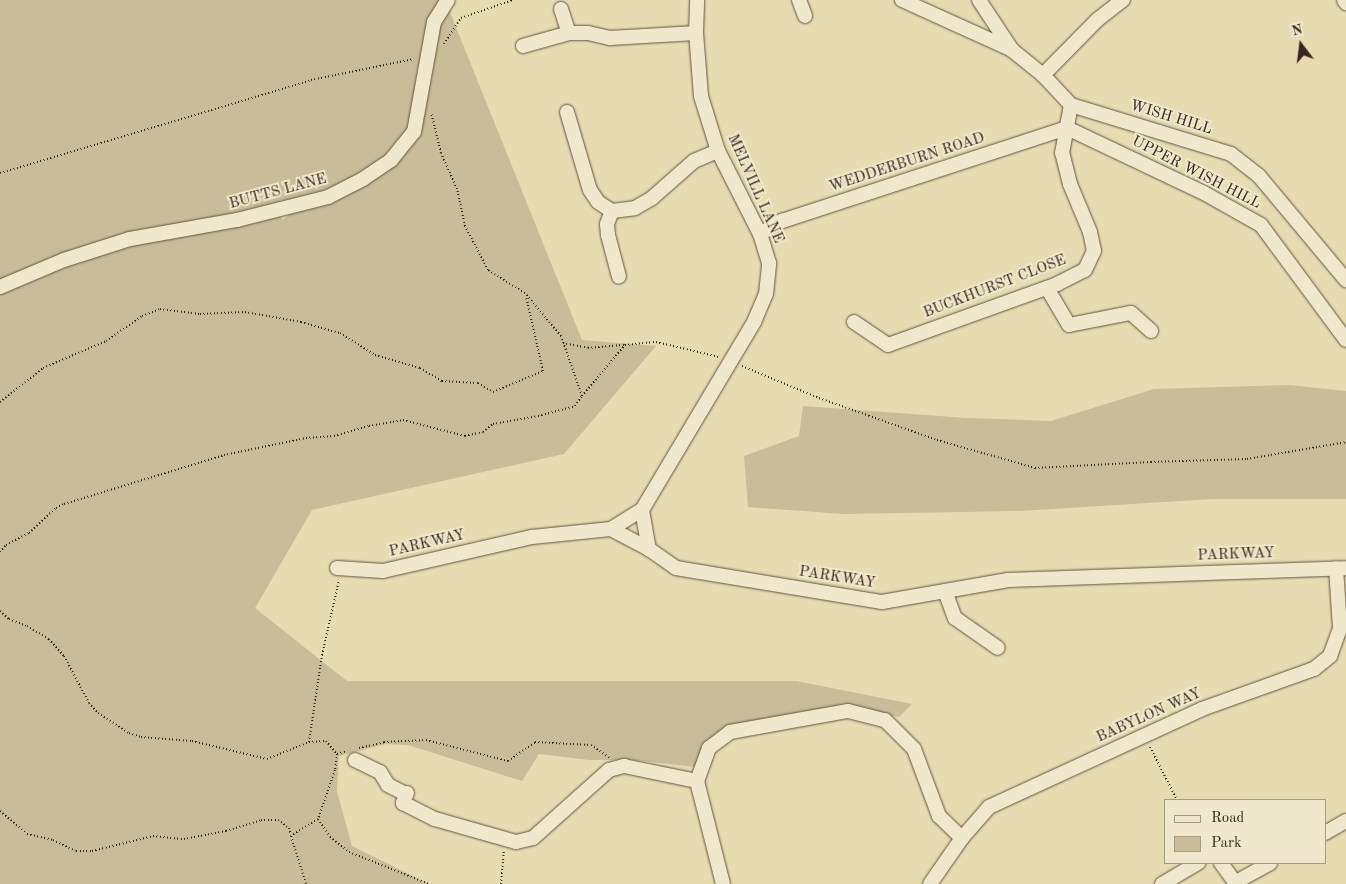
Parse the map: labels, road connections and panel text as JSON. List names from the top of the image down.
{
  "streets": {
    "street": [
      "WISH HILL",
      "WEDDERBURN ROAD",
      "UPPER WISH HILL",
      "MELVILL LANE",
      "BUTTS LANE",
      "BUCKHURST CLOSE",
      "PARKWAY",
      "BABYLON WAY"
    ]
  },
  "crossings": [
    ["WISH HILL", "BUCKHURST CLOSE"],
    ["WEDDERBURN ROAD", "UPPER WISH HILL"],
    ["WEDDERBURN ROAD", "MELVILL LANE"],
    ["WEDDERBURN ROAD", "BUCKHURST CLOSE"],
    ["UPPER WISH HILL", "BUCKHURST CLOSE"],
    ["PARKWAY", "BABYLON WAY"]
  ],
  "legend": ["Road", "Park"],
  "north": "top"
}
